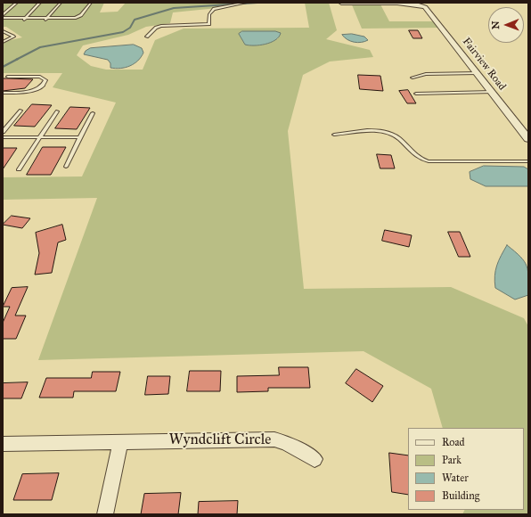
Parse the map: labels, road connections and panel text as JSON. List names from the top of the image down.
{
  "streets": {
    "street": ["Fairview Road", "Wyndclift Circle"]
  },
  "legend": [
    "Road",
    "Park",
    "Water",
    "Building"
  ],
  "north": "left"
}
